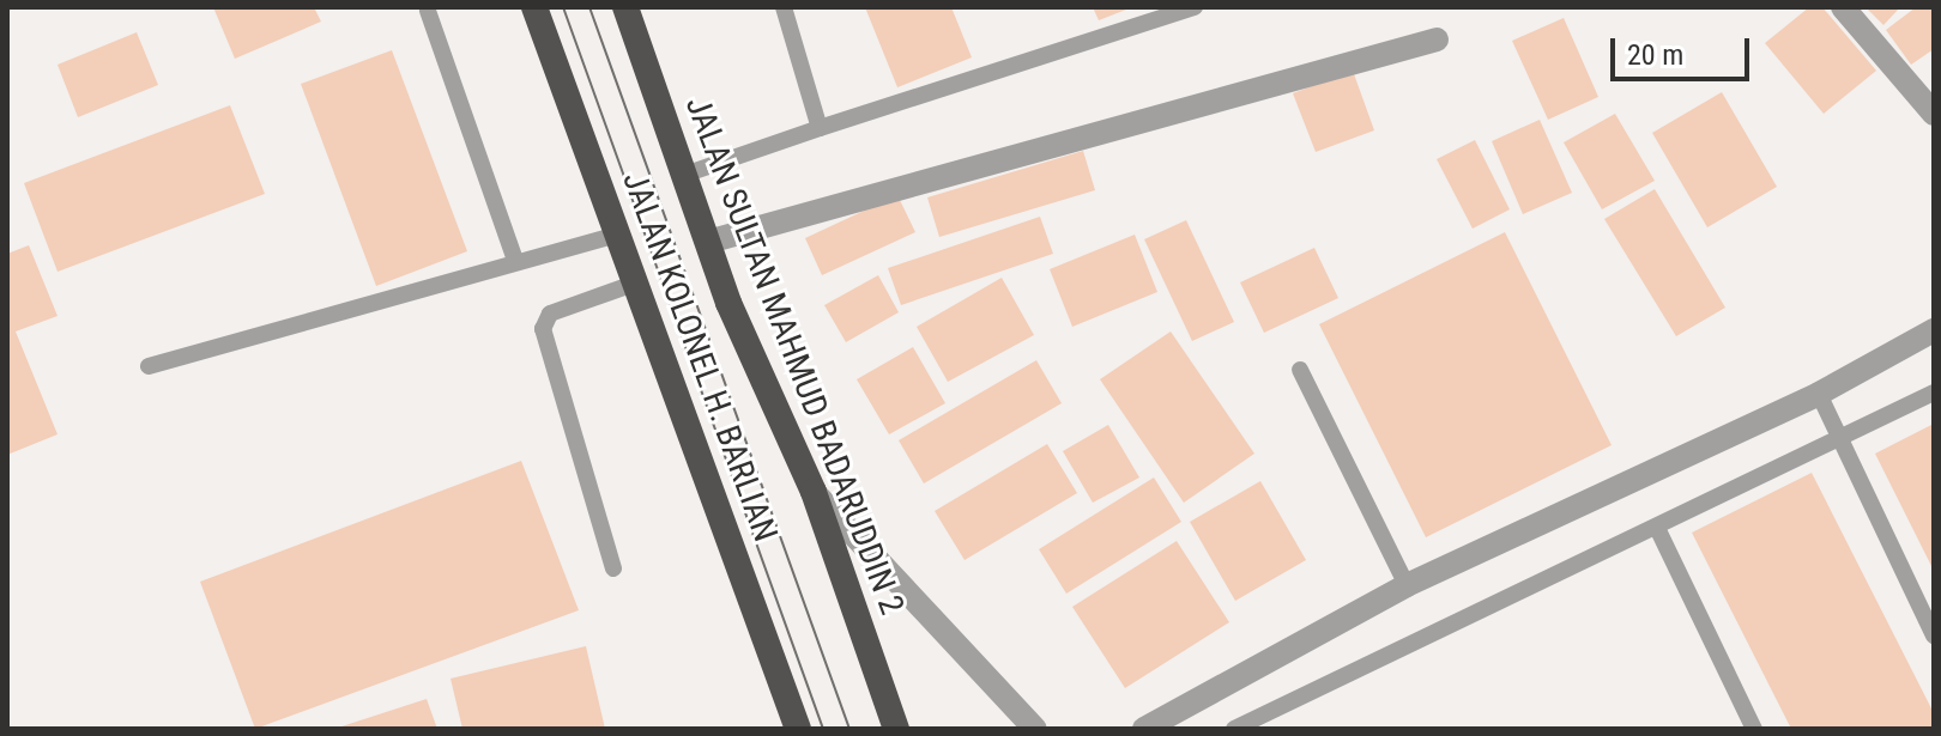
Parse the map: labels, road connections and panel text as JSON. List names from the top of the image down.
{
  "streets": {
    "highway": ["JALAN SULTAN MAHMUD BADARUDDIN 2", "JALAN KOLONEL H. BARLIAN"]
  },
  "scale_bar": "20 m"
}
